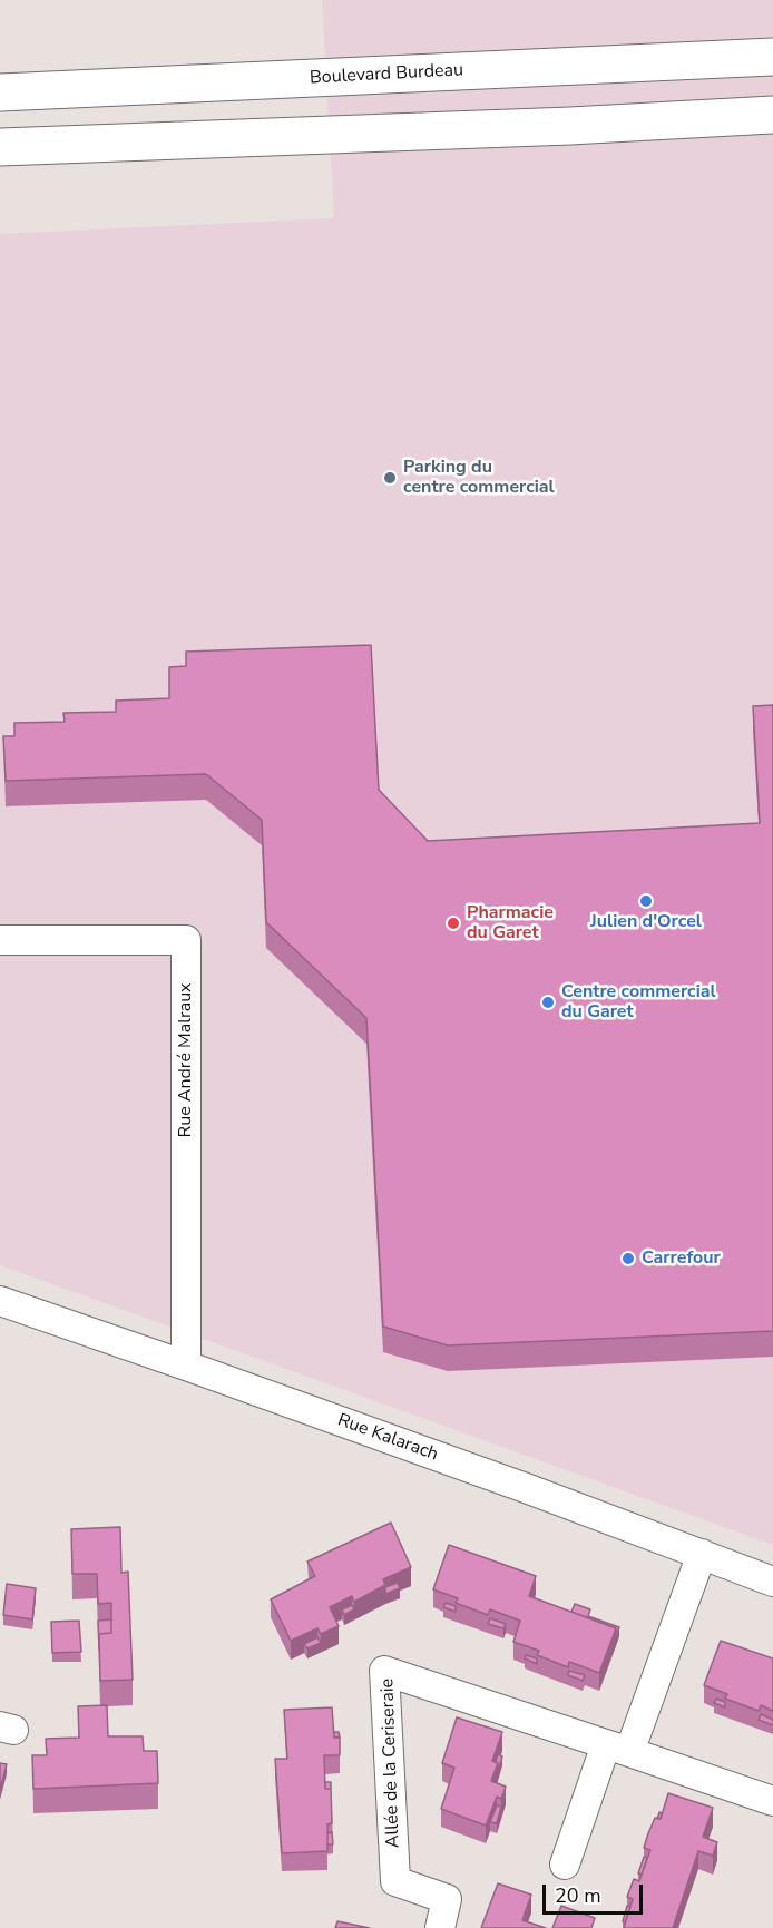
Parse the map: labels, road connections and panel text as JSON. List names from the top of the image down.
{
  "streets": {
    "main road": ["Boulevard Burdeau"],
    "street": ["Rue André Malraux", "Rue Kalarach", "Allée de la Ceriseraie"]
  },
  "crossings": [
    ["Rue André Malraux", "Rue Kalarach"]
  ],
  "places": [
    "Parking du centre commercial",
    "Julien d'Orcel",
    "Pharmacie du Garet",
    "Centre commercial du Garet",
    "Carrefour"
  ],
  "scale_bar": "20 m"
}
